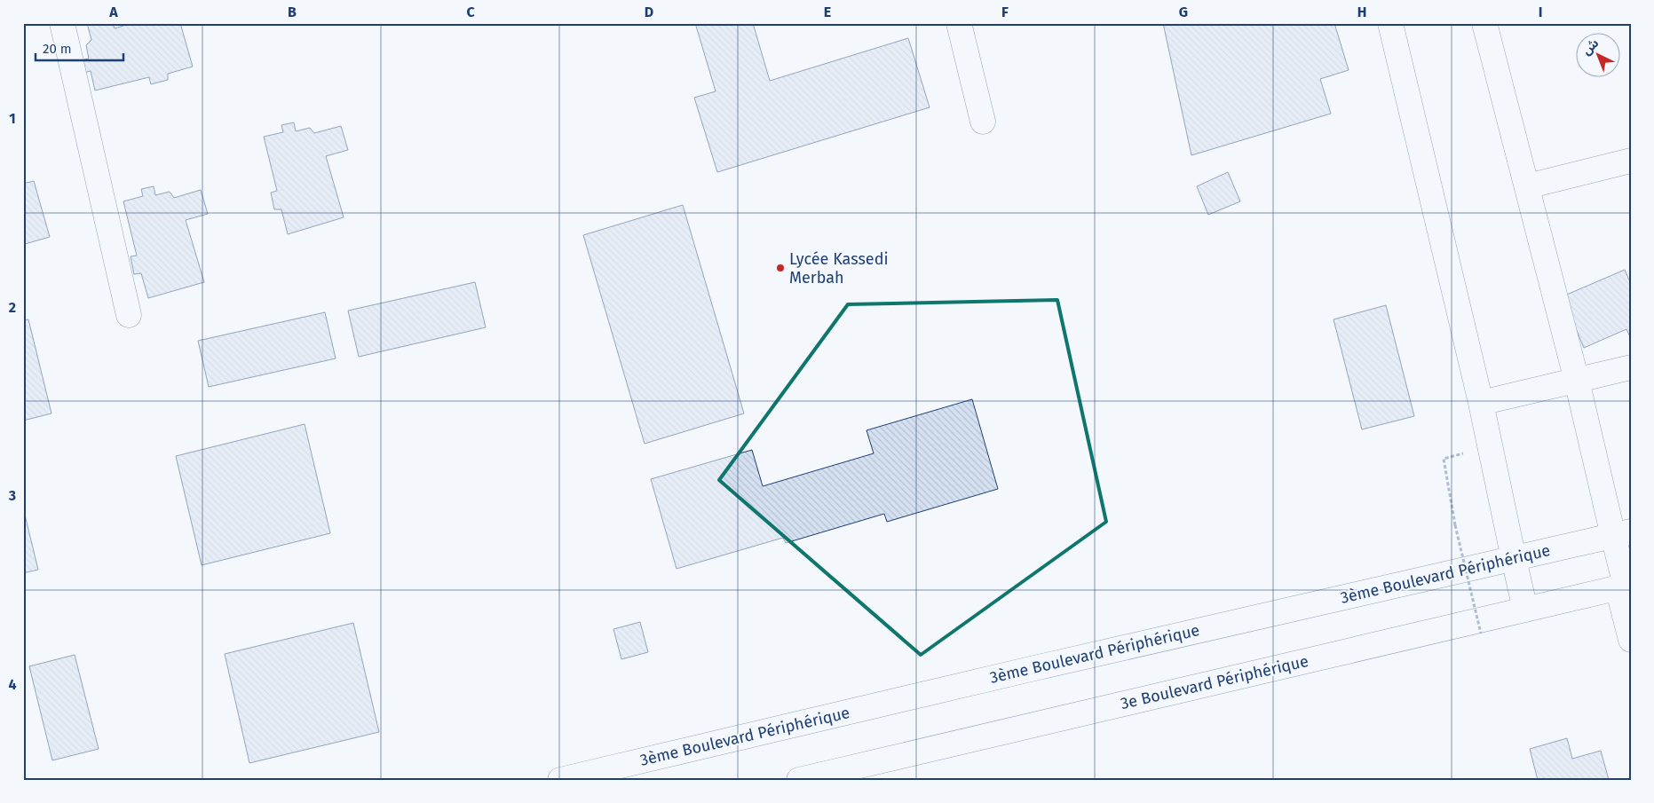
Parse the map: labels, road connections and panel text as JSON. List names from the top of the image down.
{
  "streets": {
    "main road": ["3ème Boulevard Périphérique", "3e Boulevard Périphérique"]
  },
  "places": ["Lycée Kassedi Merbah"],
  "scale_bar": "20 m",
  "north": "top left",
  "grid": {
    "columns": [
      "A",
      "B",
      "C",
      "D",
      "E",
      "F",
      "G",
      "H",
      "I"
    ],
    "rows": [
      "1",
      "2",
      "3",
      "4"
    ]
  }
}
